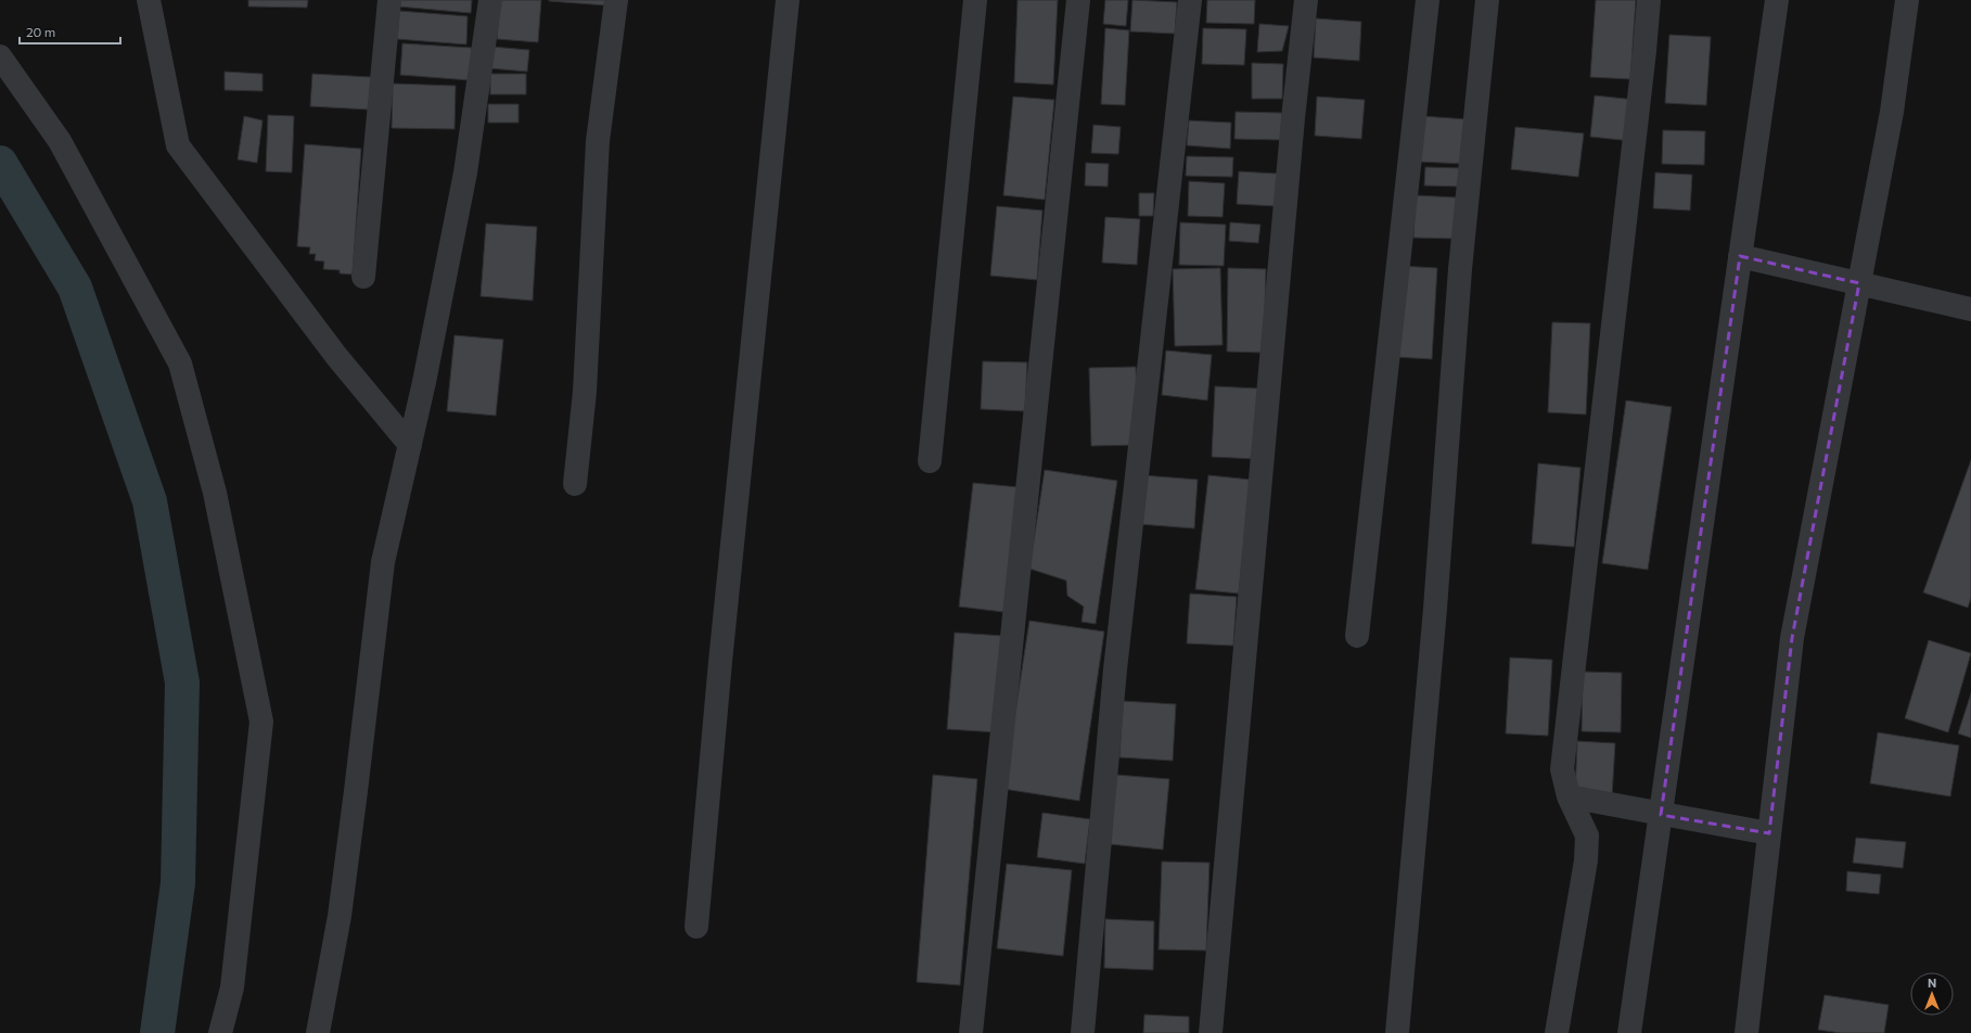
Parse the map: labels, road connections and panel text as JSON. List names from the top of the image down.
{
  "scale_bar": "20 m",
  "north": "top"
}
